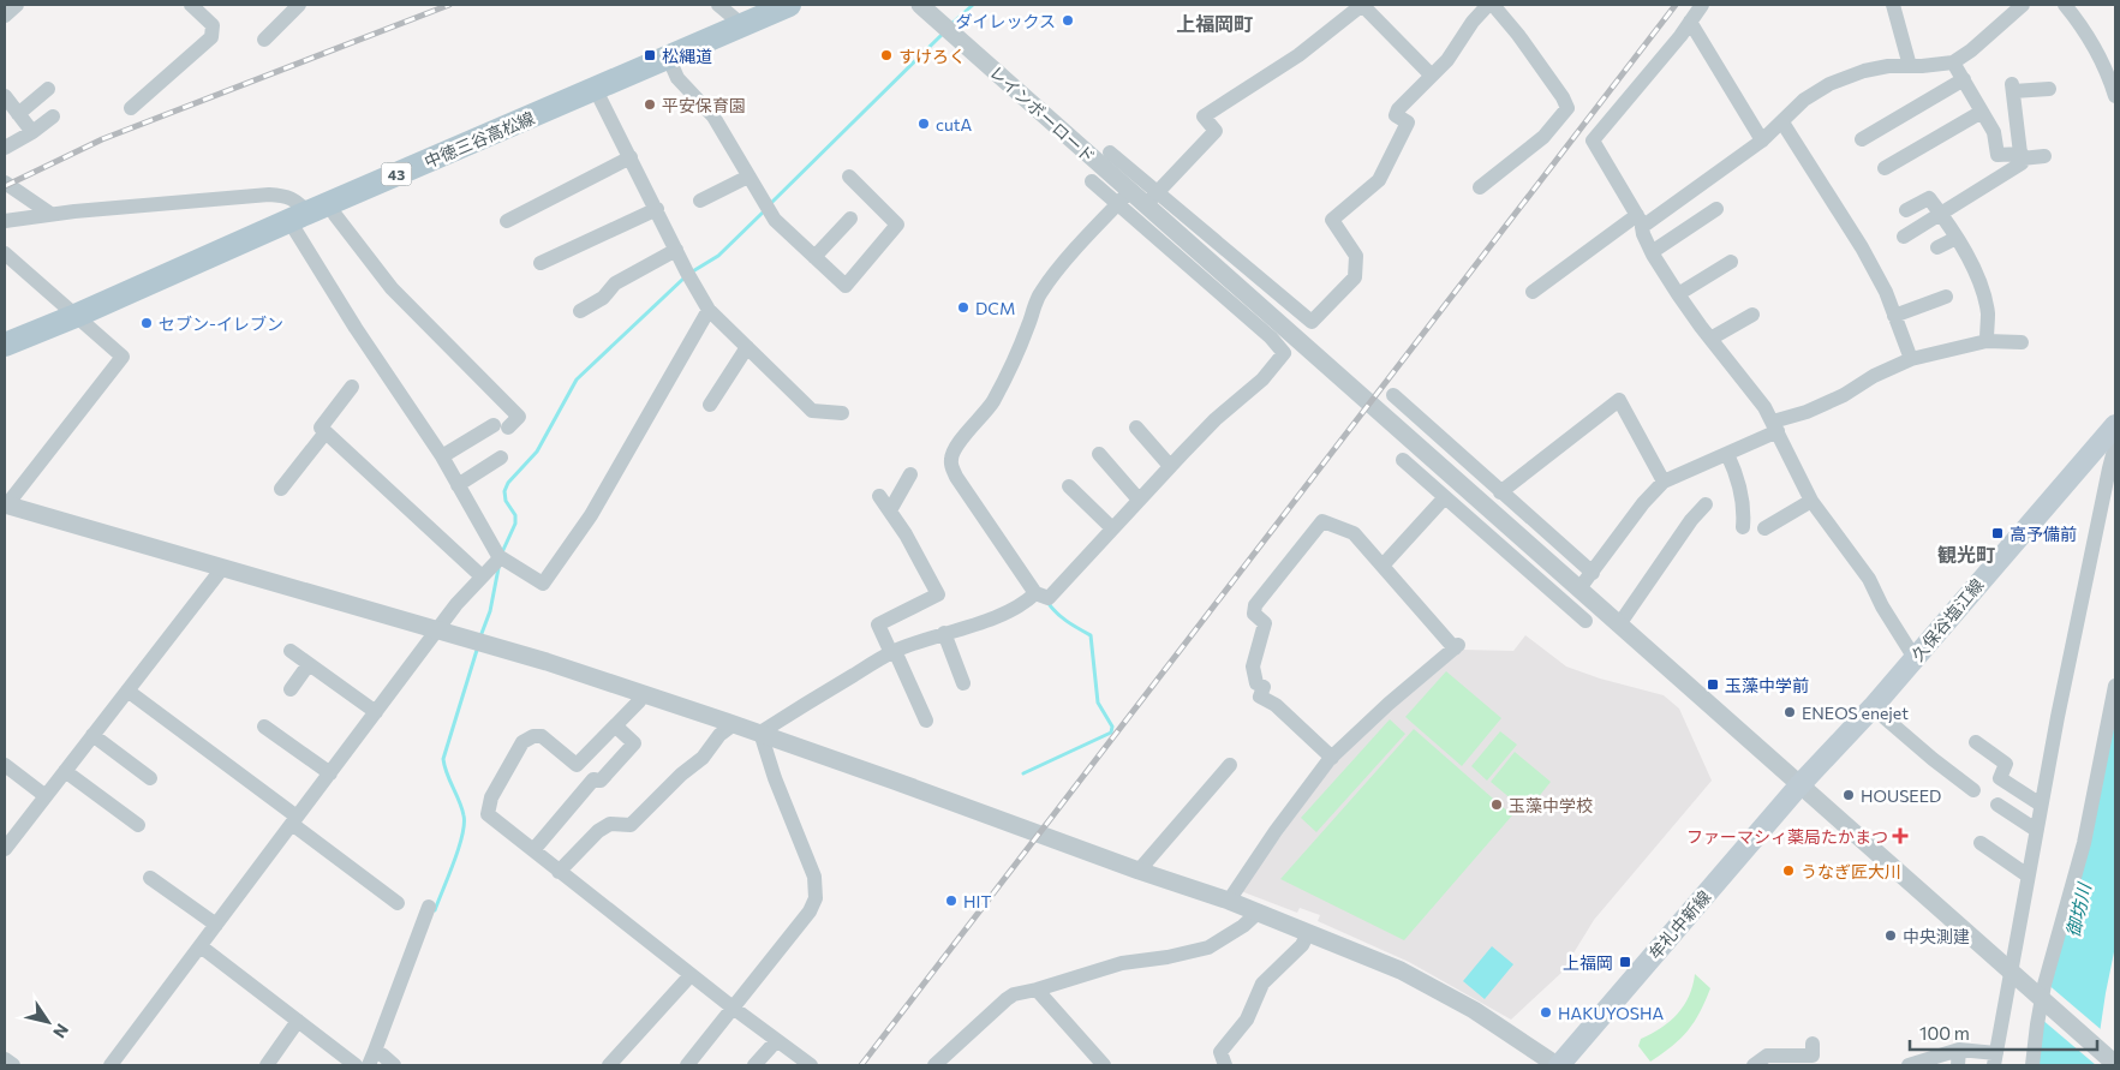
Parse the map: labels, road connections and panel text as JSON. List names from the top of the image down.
{
  "streets": {
    "main road": [
      "中徳三谷高松線",
      "43",
      "久保谷塩江線",
      "牟礼中新線"
    ],
    "street": ["レインボーロード"]
  },
  "crossings": [
    ["レインボーロード", "久保谷塩江線"],
    ["レインボーロード", "牟礼中新線"],
    ["久保谷塩江線", "牟礼中新線"]
  ],
  "districts": ["上福岡町", "観光町"],
  "water": ["御坊川"],
  "places": {
    "other": [
      "ダイレックス",
      "すけろく",
      "平安保育園",
      "cutA",
      "DCM",
      "セブン-イレブン",
      "ENEOS enejet",
      "HOUSEED",
      "玉藻中学校",
      "うなぎ匠大川",
      "HIT",
      "中央測建",
      "HAKUYOSHA"
    ],
    "transit": [
      "松縄道",
      "高予備前",
      "玉藻中学前",
      "上福岡"
    ],
    "health": ["ファーマシィ薬局たかまつ"]
  },
  "scale_bar": "100 m",
  "north": "bottom right"
}
